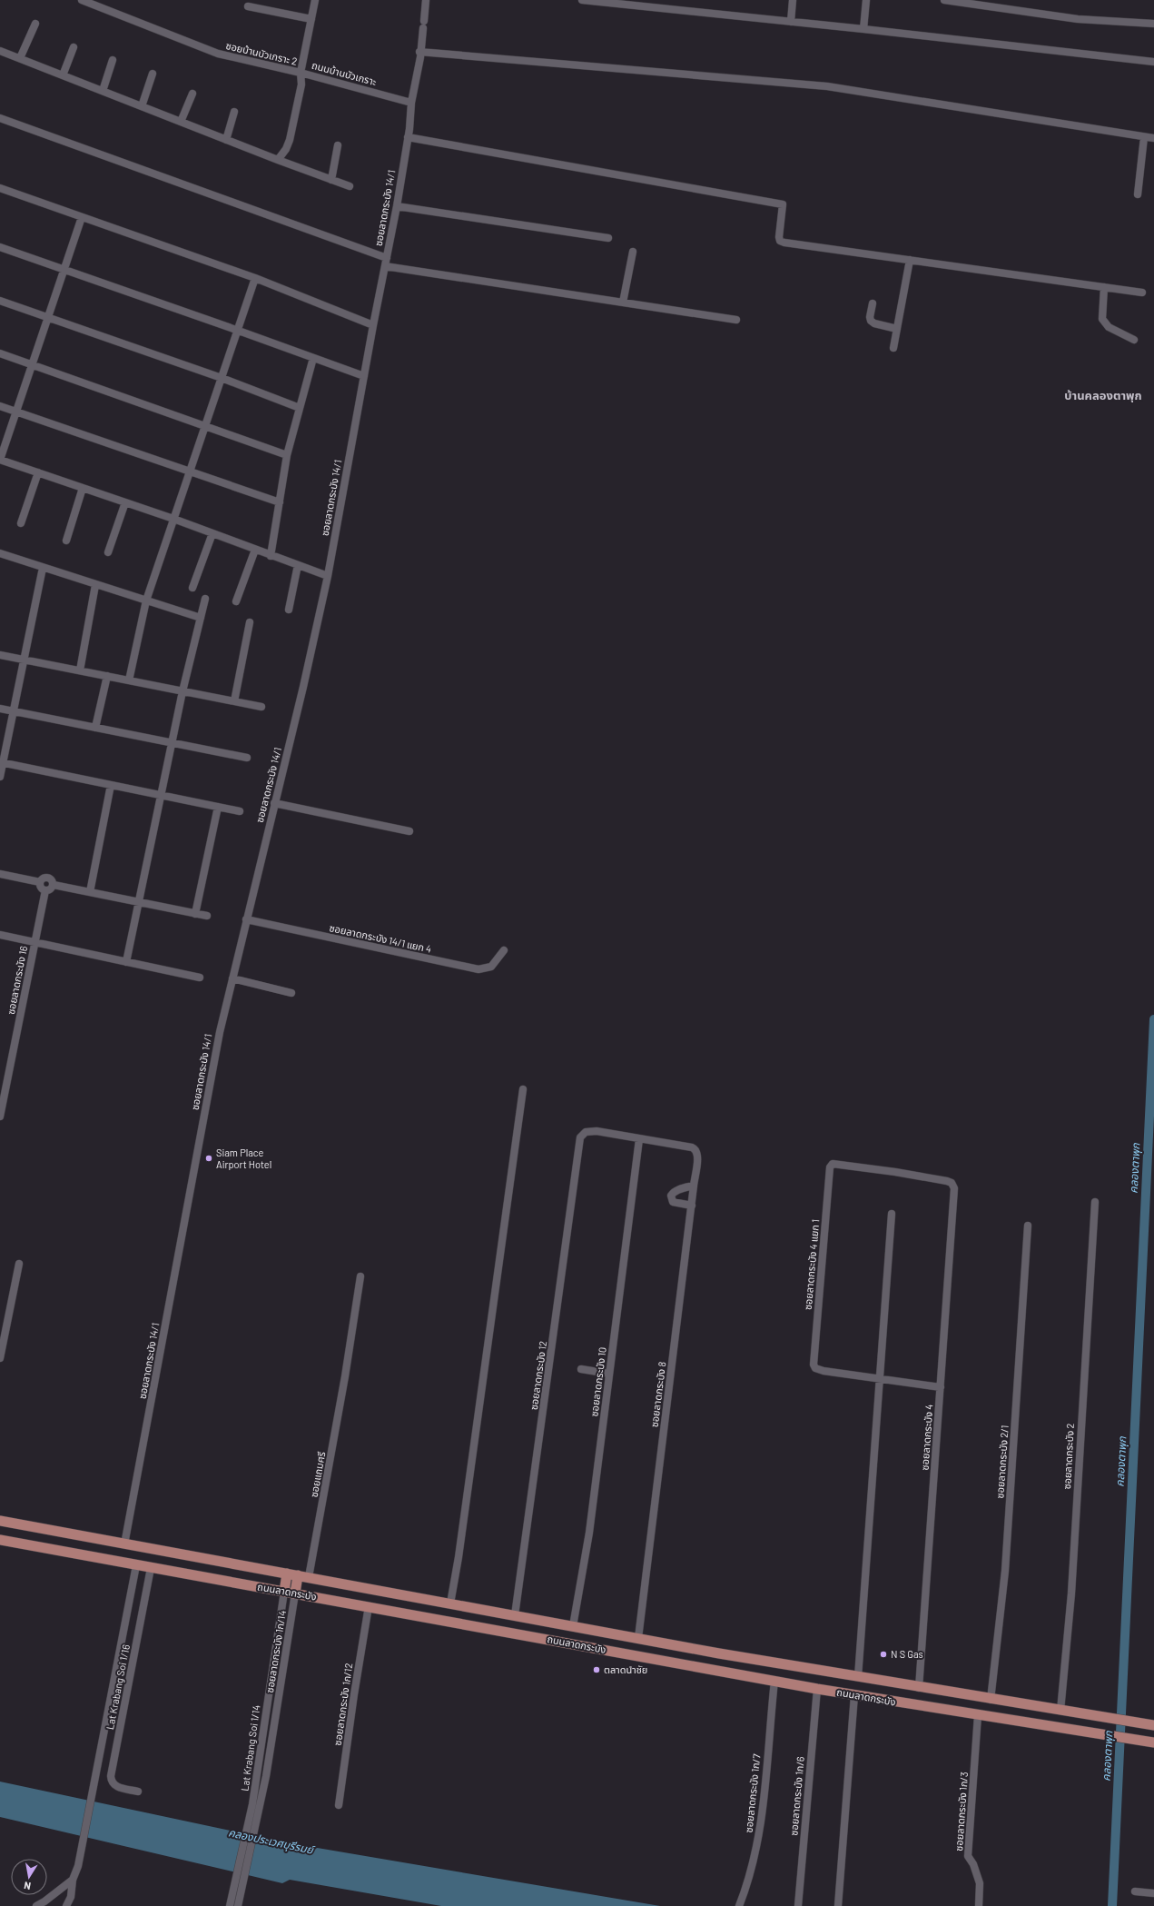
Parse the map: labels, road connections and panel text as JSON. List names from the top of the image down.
{
  "streets": {
    "main road": ["ถนนลาดกระบัง"],
    "street": [
      "ซอยบ้านบัวเกราะ 2",
      "ถนนบ้านบัวเกราะ",
      "ซอยลาดกระบัง 14/1",
      "ซอยลาดกระบัง 14/1 แยก 4",
      "ซอยลาดกระบัง 16",
      "ซอยลาดกระบัง 4 แยก 1",
      "ซอยลาดกระบัง 12",
      "ซอยลาดกระบัง 10",
      "ซอยลาดกระบัง 8",
      "ซอยลาดกระบัง 4",
      "ซอยลาดกระบัง 2",
      "ซอยลาดกระบัง 2/1",
      "ซอยแถมศรี",
      "ซอยลาดกระบัง 1ก/14",
      "Lat Krabang Soi 1/16",
      "ซอยลาดกระบัง 1ก/12",
      "Lat Krabang Soi 1/14",
      "ซอยลาดกระบัง 1ก/7",
      "ซอยลาดกระบัง 1ก/6",
      "ซอยลาดกระบัง 1ก/3"
    ]
  },
  "crossings": [
    ["ซอยบ้านบัวเกราะ 2", "ถนนบ้านบัวเกราะ"],
    ["ถนนบ้านบัวเกราะ", "ซอยลาดกระบัง 14/1"],
    ["ซอยลาดกระบัง 14/1", "ซอยลาดกระบัง 14/1 แยก 4"],
    ["ซอยลาดกระบัง 14/1", "ถนนลาดกระบัง"],
    ["ซอยลาดกระบัง 4 แยก 1", "ซอยลาดกระบัง 4"],
    ["ซอยลาดกระบัง 12", "ซอยลาดกระบัง 10"],
    ["ซอยลาดกระบัง 12", "ซอยลาดกระบัง 8"],
    ["ซอยลาดกระบัง 12", "ถนนลาดกระบัง"],
    ["ซอยลาดกระบัง 10", "ซอยลาดกระบัง 8"],
    ["ซอยลาดกระบัง 10", "ถนนลาดกระบัง"],
    ["ซอยลาดกระบัง 8", "ถนนลาดกระบัง"],
    ["ซอยลาดกระบัง 4", "ถนนลาดกระบัง"],
    ["ซอยลาดกระบัง 2", "ถนนลาดกระบัง"],
    ["ซอยลาดกระบัง 2/1", "ถนนลาดกระบัง"],
    ["ซอยแถมศรี", "ถนนลาดกระบัง"],
    ["ถนนลาดกระบัง", "ซอยลาดกระบัง 1ก/14"],
    ["ถนนลาดกระบัง", "Lat Krabang Soi 1/16"],
    ["ถนนลาดกระบัง", "ซอยลาดกระบัง 1ก/12"],
    ["ถนนลาดกระบัง", "Lat Krabang Soi 1/14"],
    ["ถนนลาดกระบัง", "ซอยลาดกระบัง 1ก/7"],
    ["ถนนลาดกระบัง", "ซอยลาดกระบัง 1ก/6"],
    ["ถนนลาดกระบัง", "ซอยลาดกระบัง 1ก/3"]
  ],
  "districts": ["บ้านคลองตาพุก"],
  "water": ["คลองตาพุก", "คลองประเวศบุรีรมย์"],
  "places": ["Siam Place Airport Hotel", "N S Gas", "ตลาดนำชัย"],
  "north": "bottom"
}
